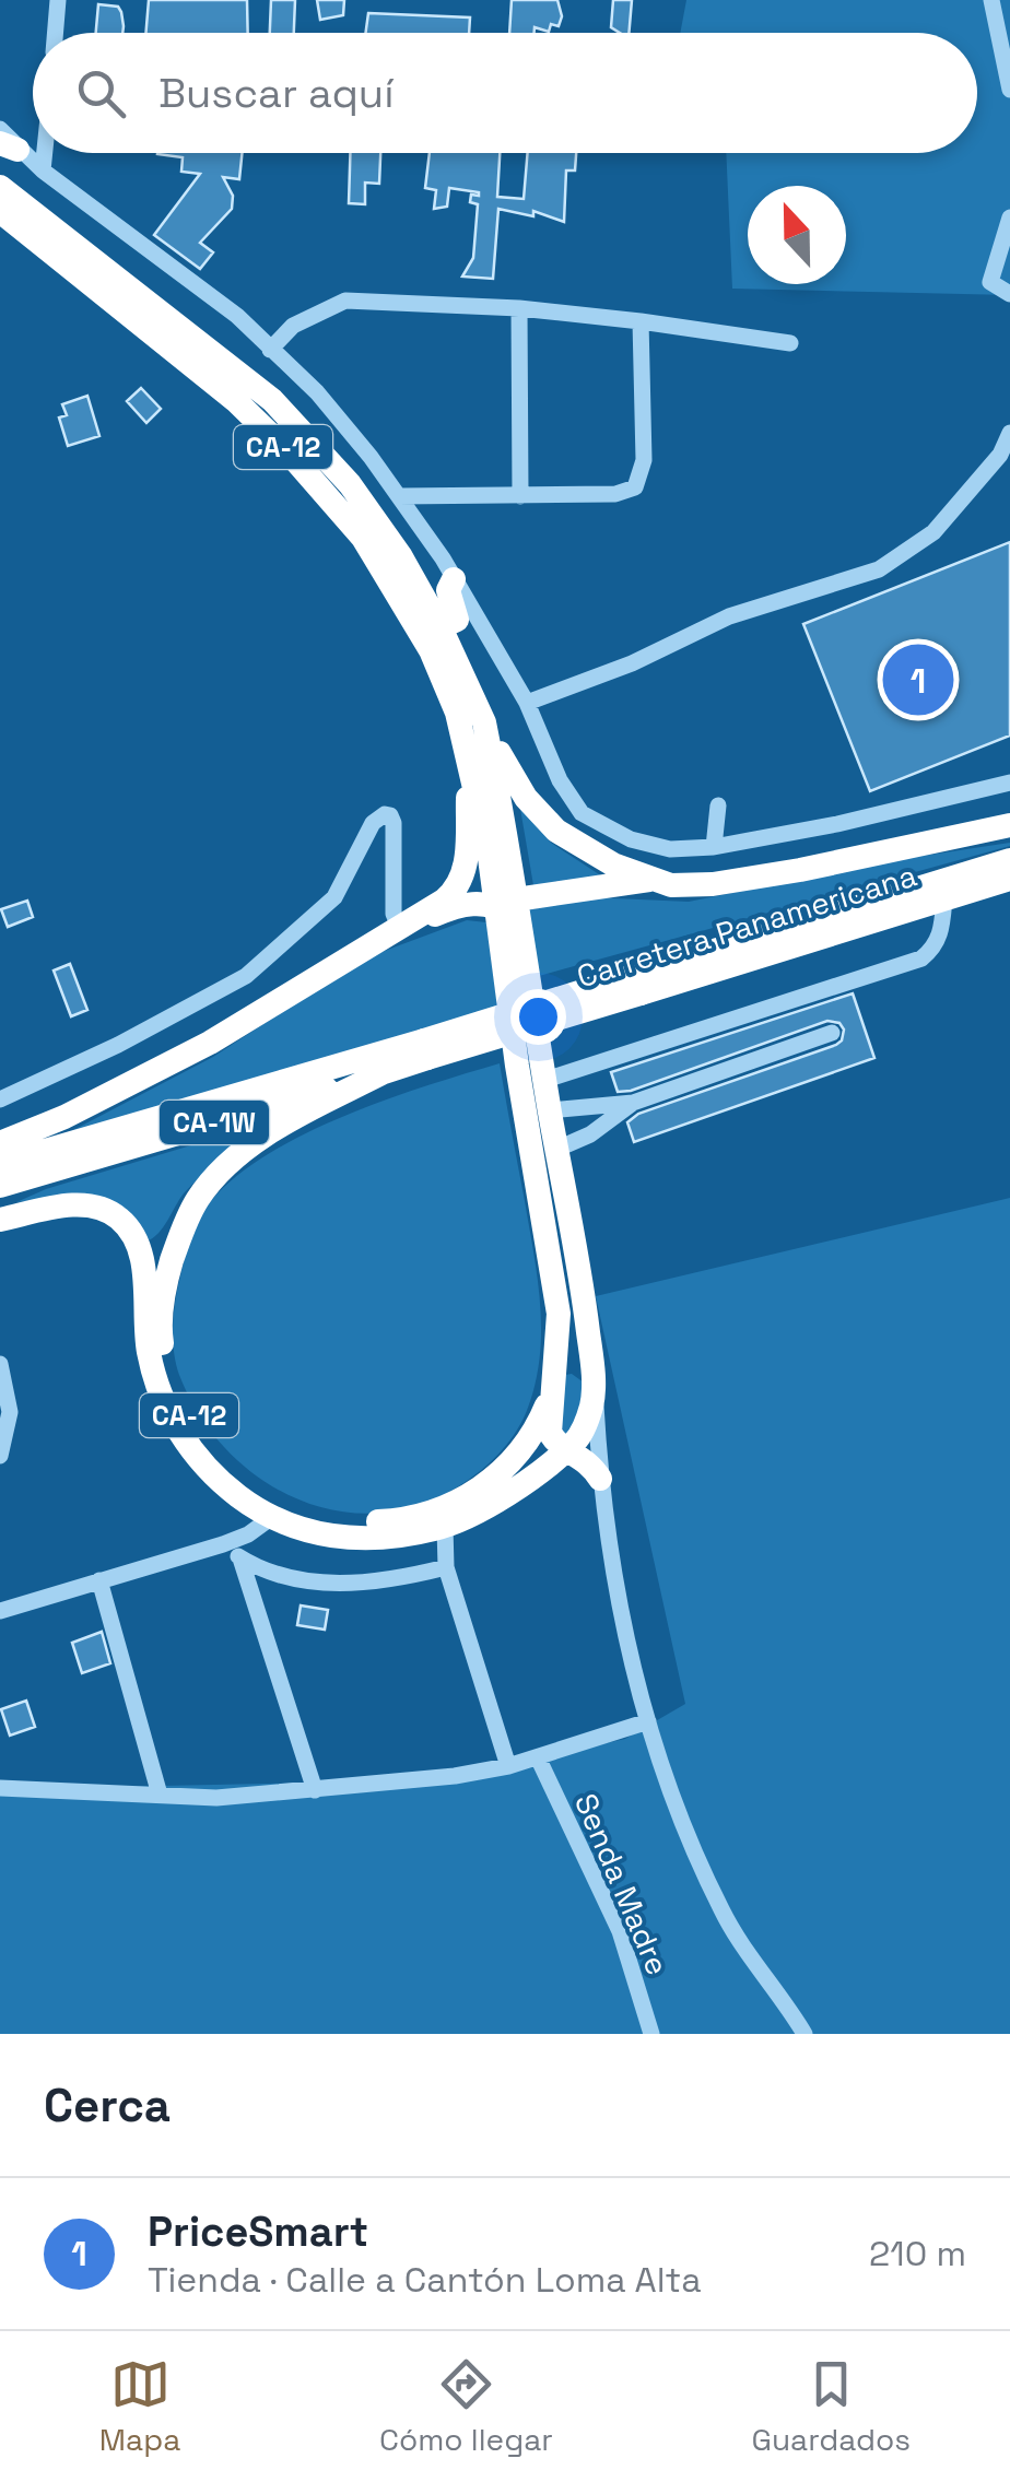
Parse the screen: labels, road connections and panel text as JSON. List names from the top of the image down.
{
  "streets": {
    "highway": ["CA-12", "Carretera Panamericana", "CA-1W"],
    "street": ["Senda Madre"]
  },
  "crossings": [
    ["CA-12", "Carretera Panamericana"]
  ],
  "north": "top",
  "page": {
    "search": "Buscar aquí",
    "pins": "1",
    "heading": "Cerca",
    "list": [
      {
        "mark": "1",
        "name": "PriceSmart",
        "note": "Tienda · Calle a Cantón Loma Alta",
        "value": "210 m"
      }
    ],
    "nav": ["Mapa", "Cómo llegar", "Guardados"]
  }
}
